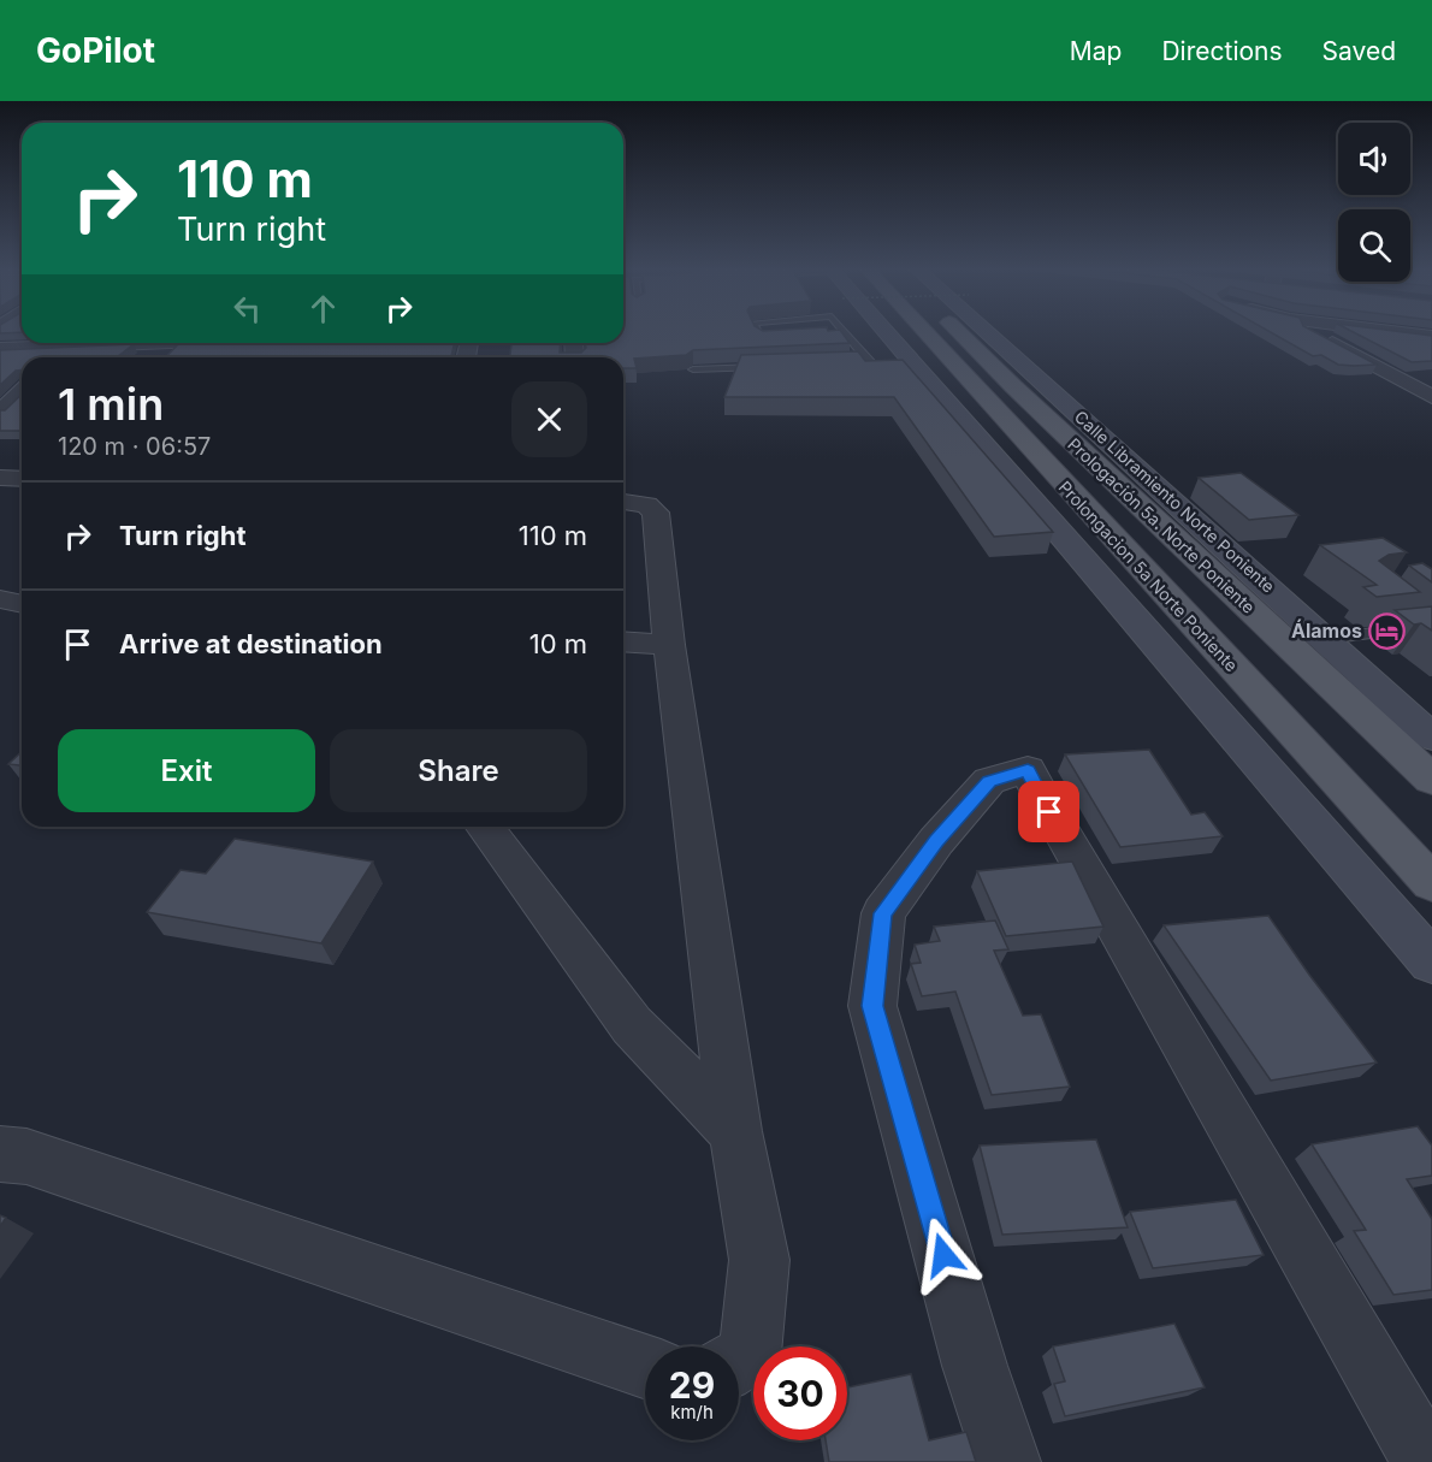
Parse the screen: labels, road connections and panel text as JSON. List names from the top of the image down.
{
  "streets": {
    "main road": ["Prologación 5a. Norte Poniente", "Prolongacion 5a Norte Poniente"],
    "street": ["Calle Libramiento Norte Poniente"]
  },
  "crossings": [
    ["Calle Libramiento Norte Poniente", "Prologación 5a. Norte Poniente"]
  ],
  "places": {
    "hotel": ["Álamos"]
  },
  "page": {
    "header": "GoPilot",
    "nav": ["Map", "Directions", "Saved"],
    "turn": ["110 m", "Turn right"],
    "heading": ["1 min", "120 m · 06:57"],
    "list": [
      {
        "name": "Turn right",
        "value": "110 m"
      },
      {
        "name": "Arrive at destination",
        "value": "10 m"
      }
    ],
    "buttons": ["Exit", "Share"],
    "speed": "29 km/h",
    "limit": "30"
  }
}
